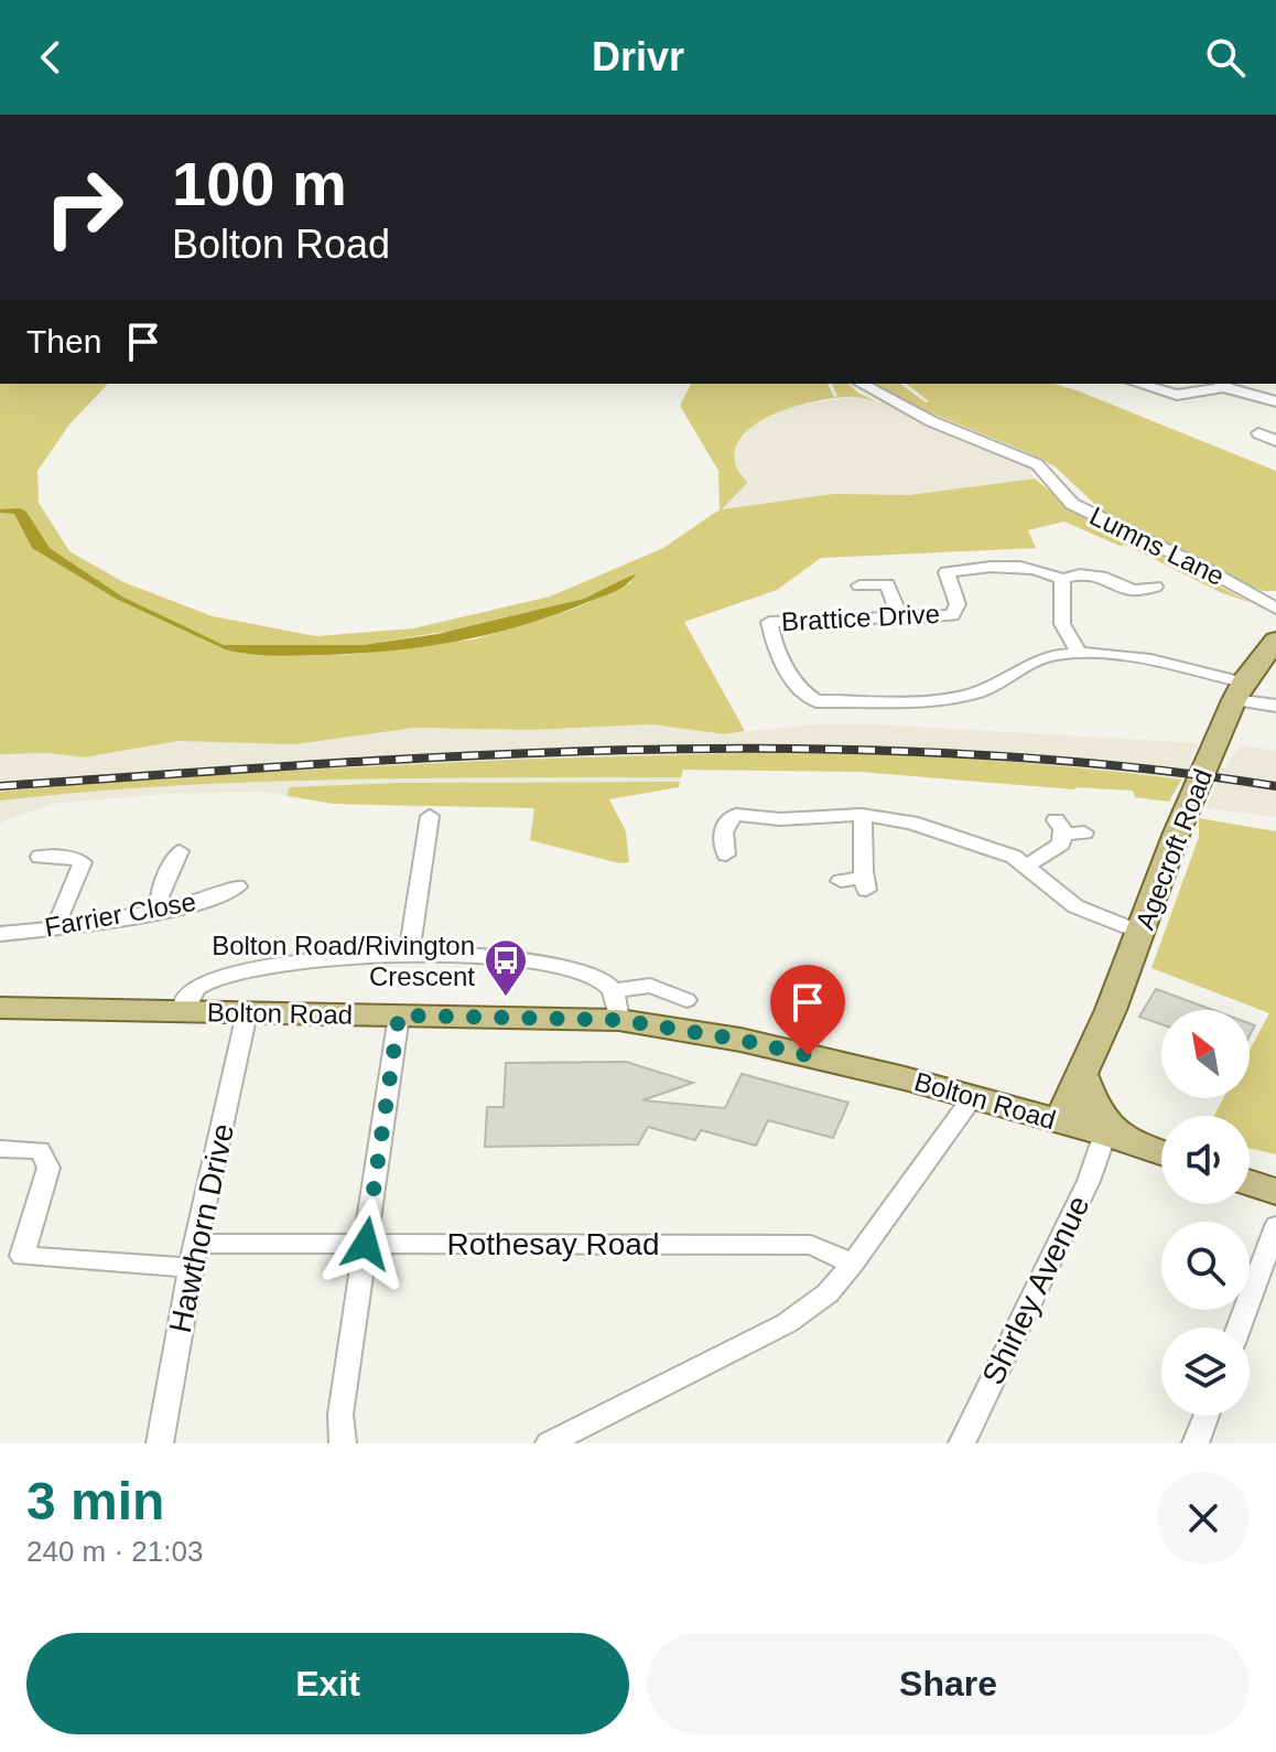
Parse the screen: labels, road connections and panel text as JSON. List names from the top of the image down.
{
  "streets": {
    "main road": ["Agecroft Road", "Bolton Road"],
    "street": [
      "Lumns Lane",
      "Brattice Drive",
      "Farrier Close",
      "Hawthorn Drive",
      "Rothesay Road",
      "Shirley Avenue"
    ]
  },
  "crossings": [
    ["Brattice Drive", "Agecroft Road"],
    ["Agecroft Road", "Bolton Road"],
    ["Bolton Road", "Hawthorn Drive"],
    ["Bolton Road", "Shirley Avenue"],
    ["Hawthorn Drive", "Rothesay Road"]
  ],
  "places": {
    "bus stop": ["Bolton Road/Rivington Crescent"]
  },
  "north": "top left",
  "page": {
    "header": "Drivr",
    "turn": ["100 m", "Bolton Road"],
    "then": "Then",
    "heading": ["3 min", "240 m · 21:03"],
    "buttons": ["Exit", "Share"]
  }
}
